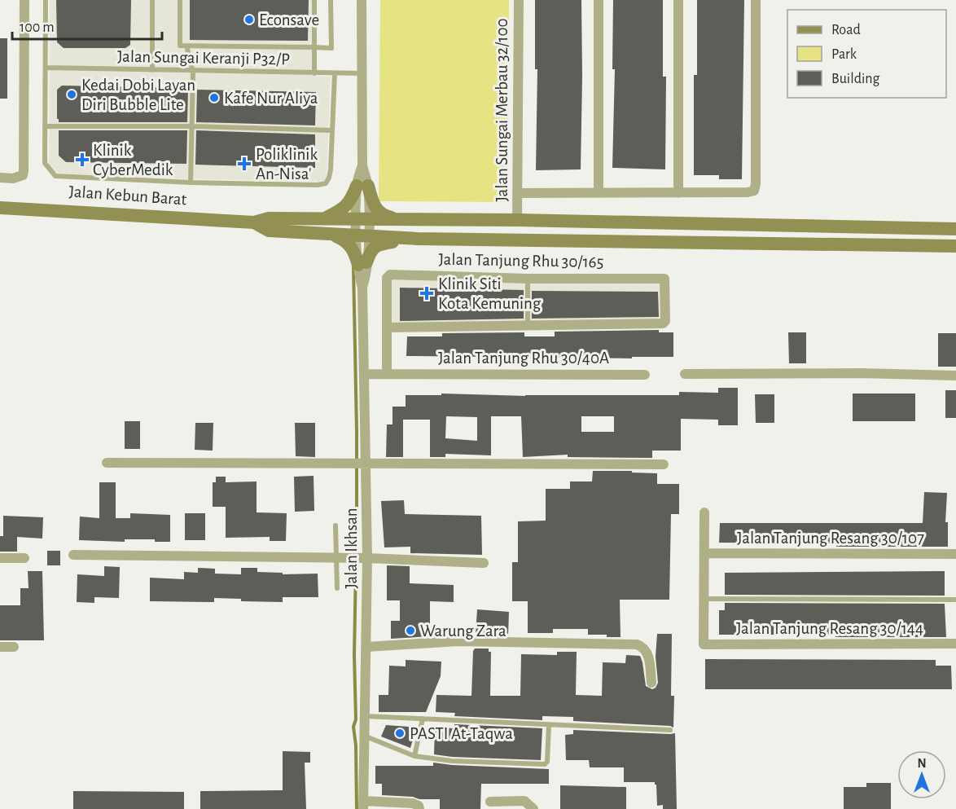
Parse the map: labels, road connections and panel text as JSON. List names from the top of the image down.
{
  "streets": {
    "main road": ["Jalan Kebun Barat"],
    "street": [
      "Jalan Sungai Merbau 32/100",
      "Jalan Tanjung Rhu 30/165",
      "Jalan Tanjung Rhu 30/40A",
      "Jalan Tanjung Resang 30/107",
      "Jalan Ikhsan",
      "Jalan Tanjung Resang 30/144"
    ],
    "lane": ["Jalan Sungai Keranji P32/P"]
  },
  "crossings": [
    ["Jalan Sungai Keranji P32/P", "Jalan Ikhsan"],
    ["Jalan Sungai Merbau 32/100", "Jalan Kebun Barat"],
    ["Jalan Kebun Barat", "Jalan Ikhsan"],
    ["Jalan Tanjung Rhu 30/40A", "Jalan Ikhsan"]
  ],
  "places": {
    "other": [
      "Econsave",
      "Kedai Dobi Layan Diri Bubble Lite",
      "Kafe Nur Aliya",
      "Warung Zara",
      "PASTI At-Taqwa"
    ],
    "health": ["Klinik CyberMedik", "Poliklinik An-Nisa'", "Klinik Siti Kota Kemuning"]
  },
  "legend": ["Road", "Park", "Building"],
  "scale_bar": "100 m",
  "north": "top"
}
